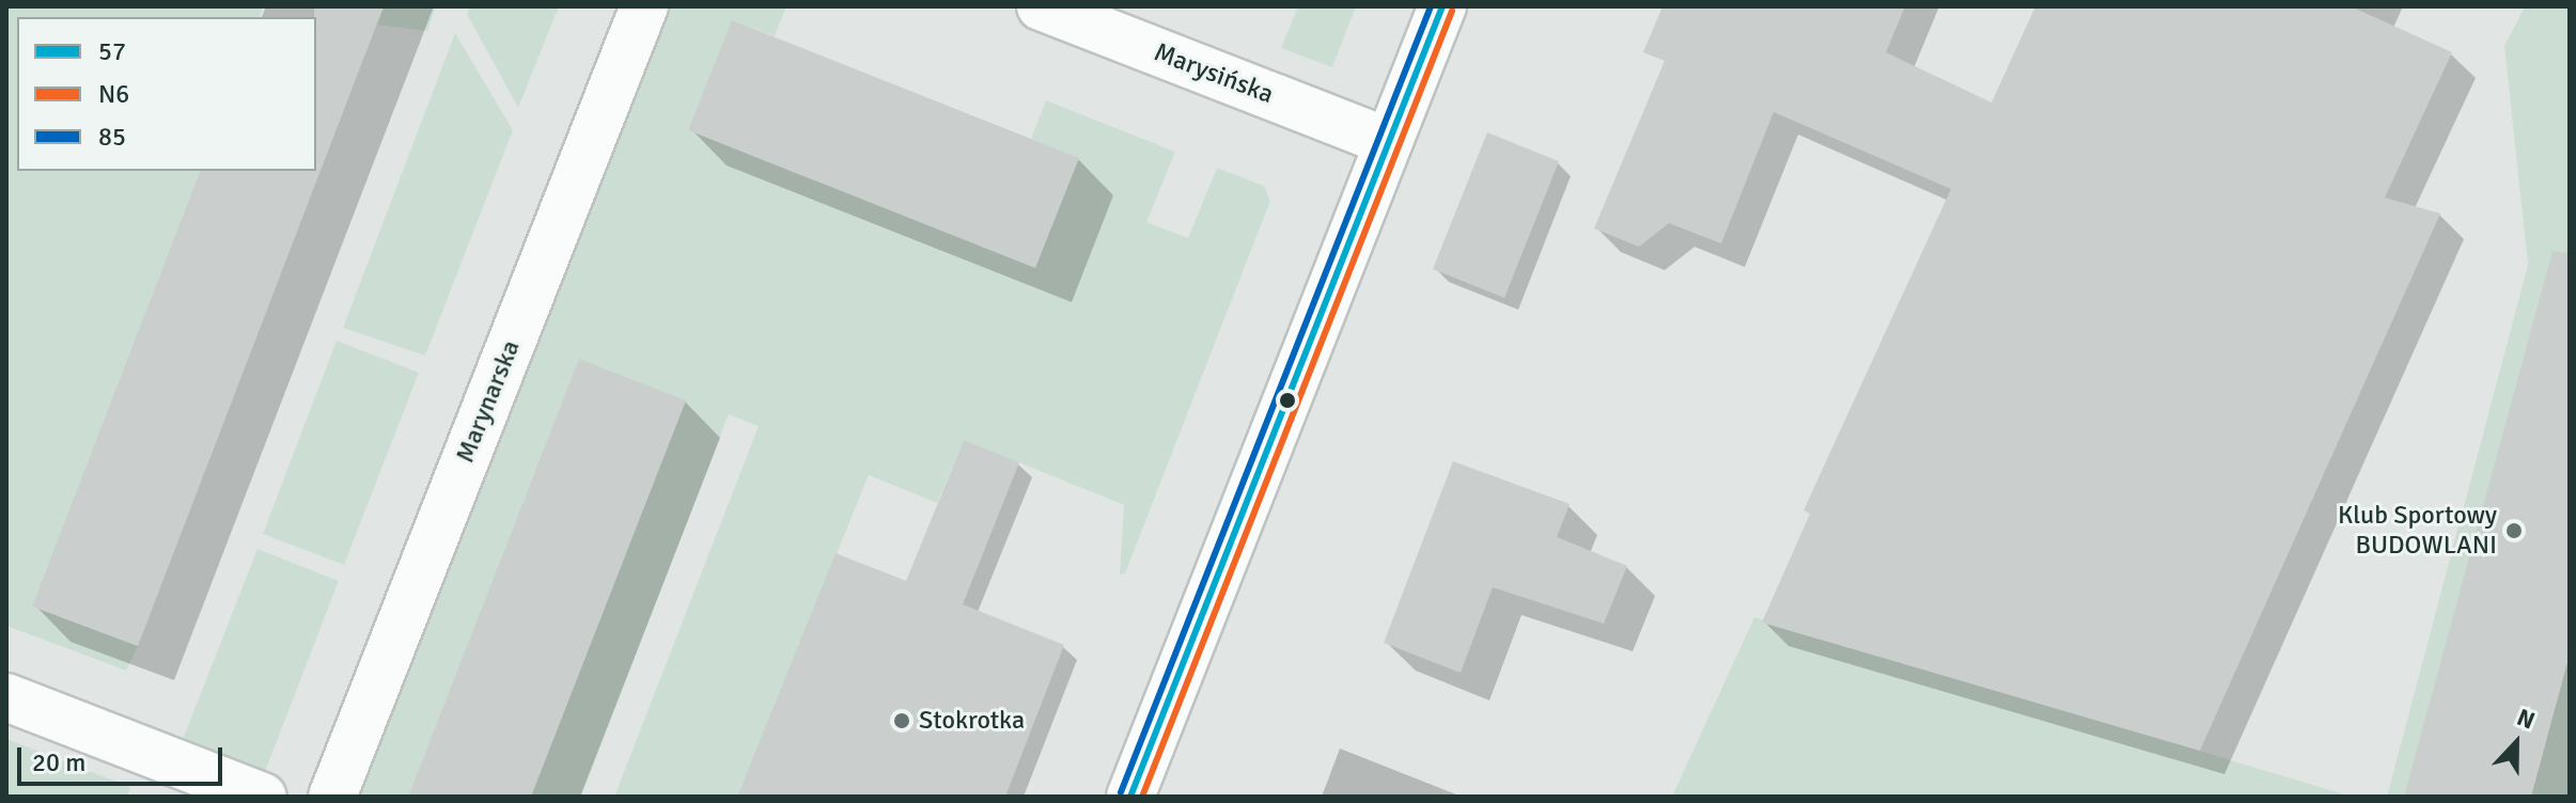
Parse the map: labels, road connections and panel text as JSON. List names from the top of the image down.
{
  "streets": {
    "street": ["Marysińska", "Marynarska"]
  },
  "places": ["Klub Sportowy BUDOWLANI", "Stokrotka"],
  "lines": ["transit line 57", "transit line 85", "transit line N6"],
  "legend": ["57", "N6", "85"],
  "scale_bar": "20 m",
  "north": "top"
}
